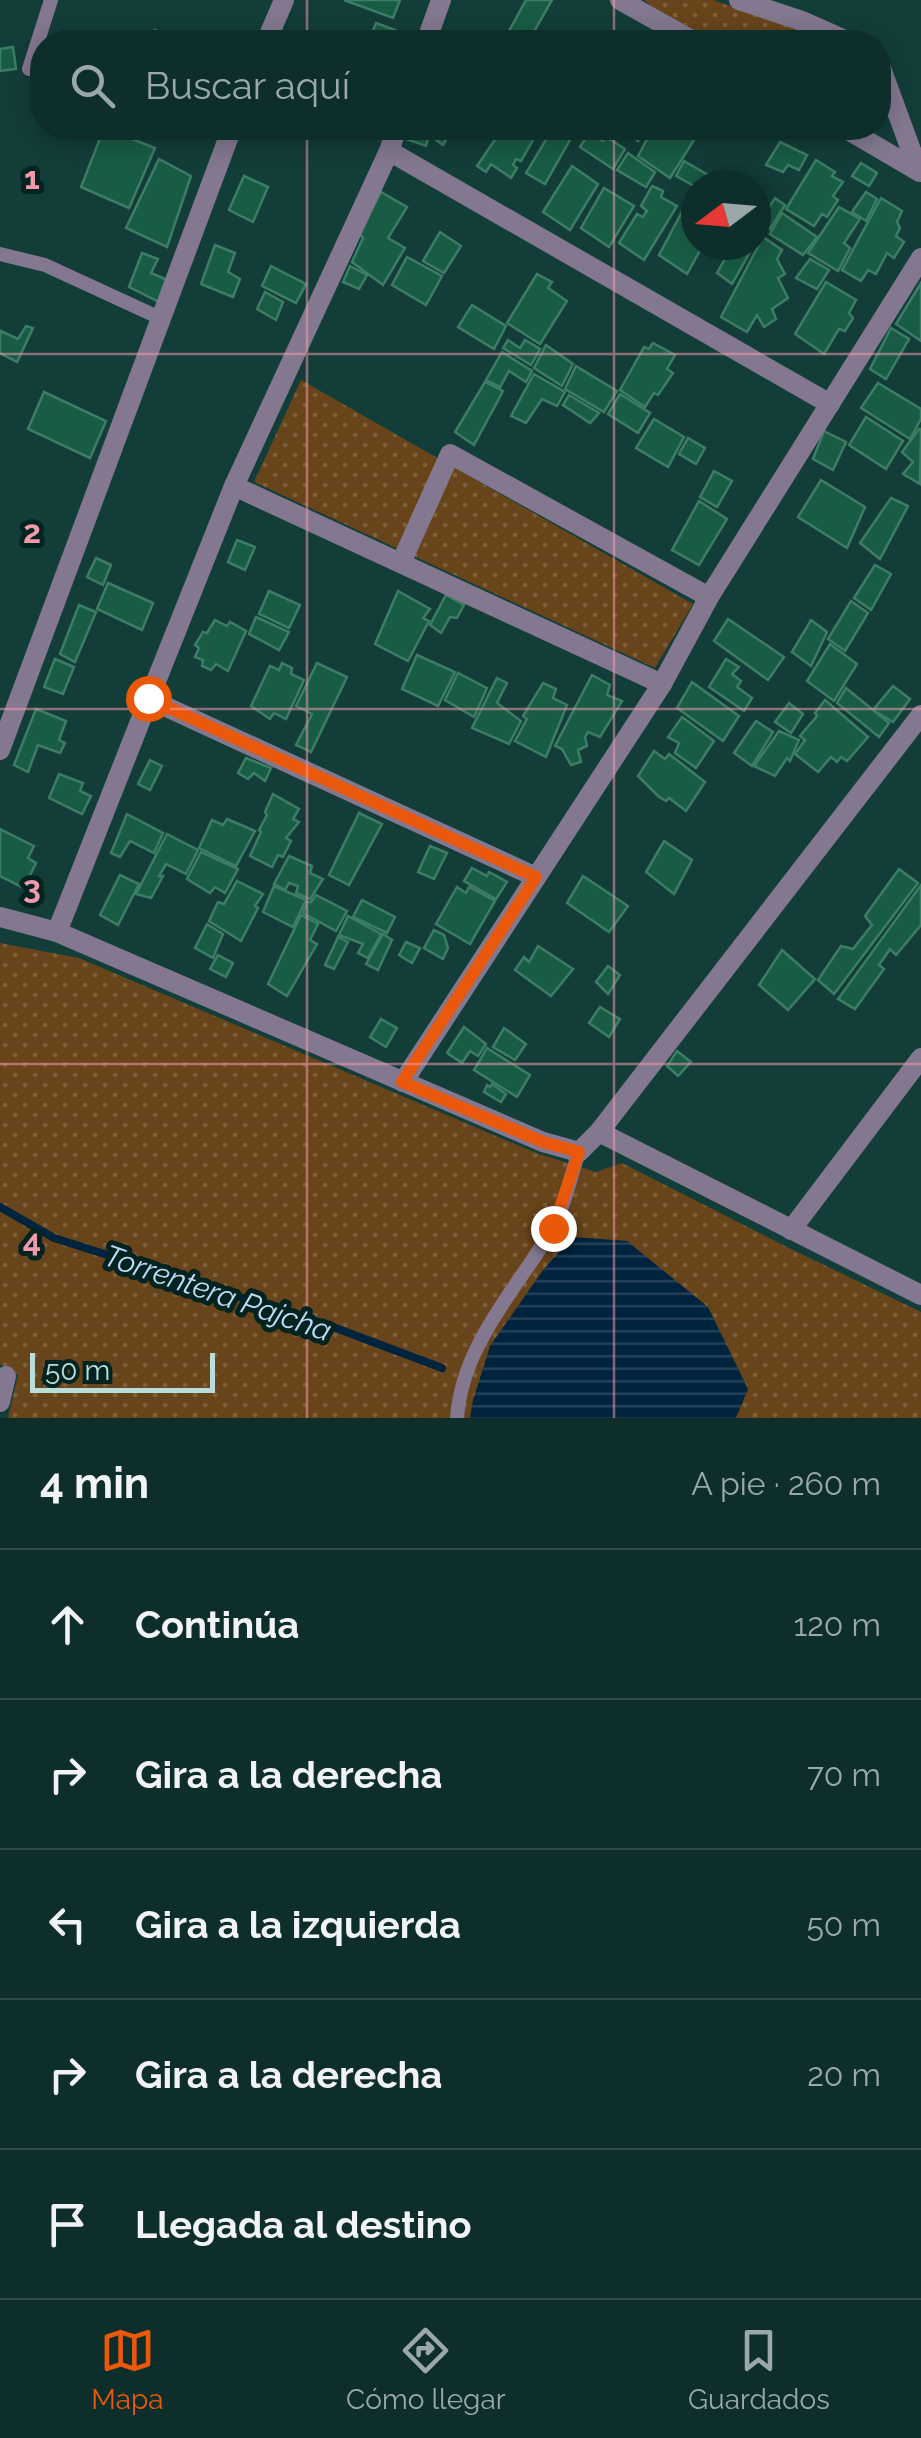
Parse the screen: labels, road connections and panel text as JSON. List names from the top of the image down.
{
  "water": ["Torrentera Pajcha"],
  "scale_bar": "50 m",
  "north": "left",
  "page": {
    "search": "Buscar aquí",
    "scale": "50 m",
    "heading": ["4 min", "A pie · 260 m"],
    "list": [
      ["Continúa", "120 m"],
      ["Gira a la derecha", "70 m"],
      ["Gira a la izquierda", "50 m"],
      ["Gira a la derecha", "20 m"],
      "Llegada al destino"
    ],
    "nav": ["Mapa", "Cómo llegar", "Guardados"]
  },
  "grid": {
    "rows": [
      "1",
      "2",
      "3",
      "4"
    ]
  }
}
